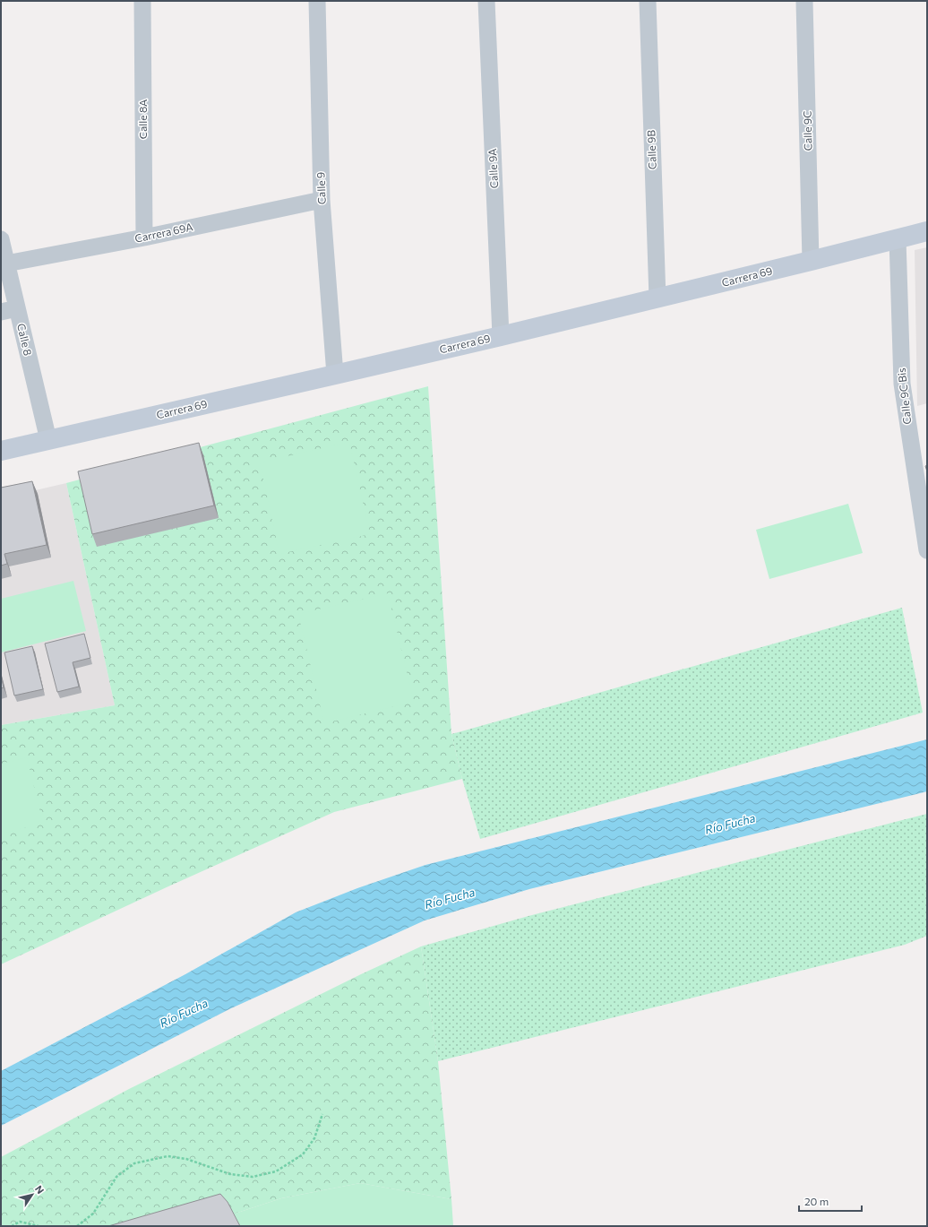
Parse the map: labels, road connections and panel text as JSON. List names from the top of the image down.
{
  "streets": {
    "street": [
      "Calle 8A",
      "Calle 9C",
      "Calle 9B",
      "Calle 9A",
      "Calle 9",
      "Carrera 69A",
      "Carrera 69",
      "Calle 8",
      "Calle 9C Bis"
    ]
  },
  "crossings": [
    ["Calle 8A", "Carrera 69A"],
    ["Calle 9C", "Carrera 69"],
    ["Calle 9B", "Carrera 69"],
    ["Calle 9A", "Carrera 69"],
    ["Calle 9", "Carrera 69A"],
    ["Calle 9", "Carrera 69"],
    ["Carrera 69A", "Calle 8"],
    ["Carrera 69", "Calle 8"],
    ["Carrera 69", "Calle 9C Bis"]
  ],
  "water": ["Río Fucha"],
  "scale_bar": "20 m",
  "north": "top right"
}
